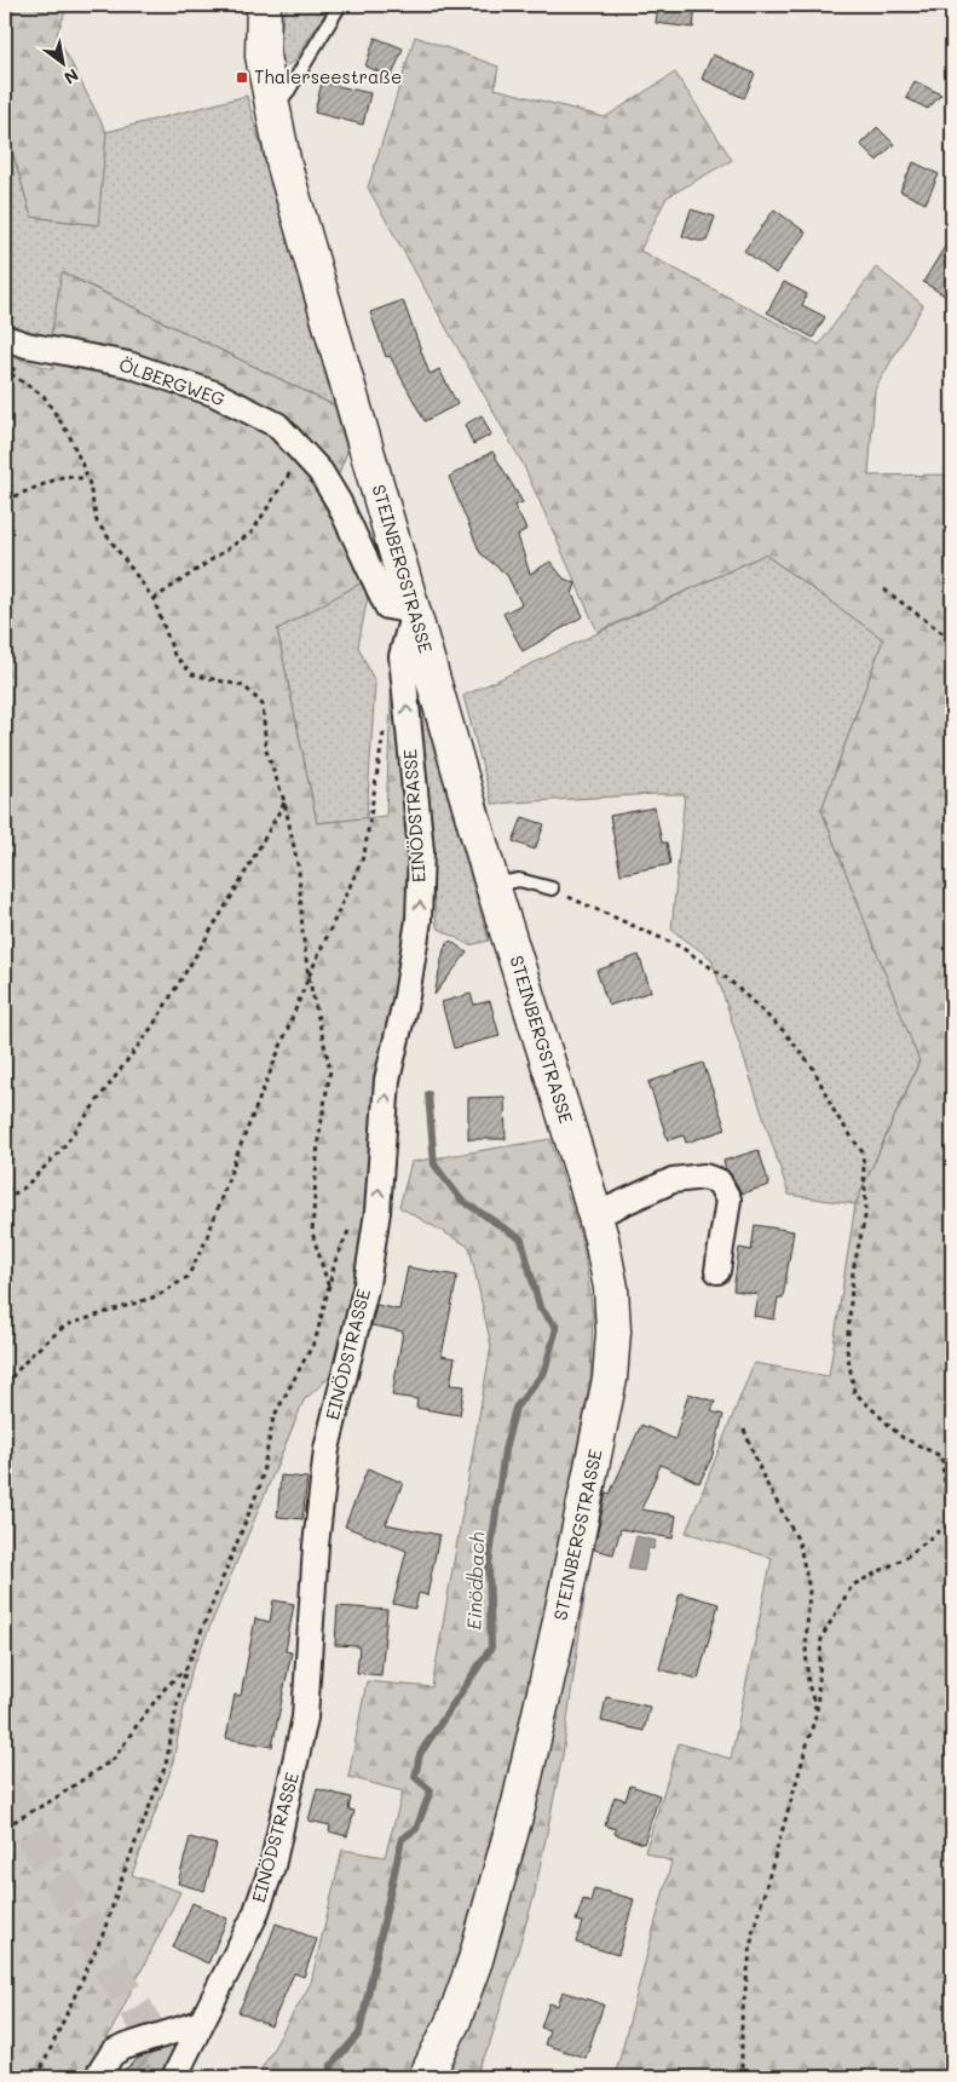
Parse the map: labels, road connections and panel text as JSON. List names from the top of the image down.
{
  "streets": {
    "main road": ["STEINBERGSTRASSE"],
    "street": ["ÖLBERGWEG", "EINÖDSTRASSE"]
  },
  "crossings": [
    ["ÖLBERGWEG", "STEINBERGSTRASSE"],
    ["ÖLBERGWEG", "EINÖDSTRASSE"],
    ["STEINBERGSTRASSE", "EINÖDSTRASSE"]
  ],
  "one_way": ["EINÖDSTRASSE"],
  "water": ["Einödbach"],
  "places": {
    "transit": ["Thalerseestraße"]
  },
  "north": "bottom right"
}
